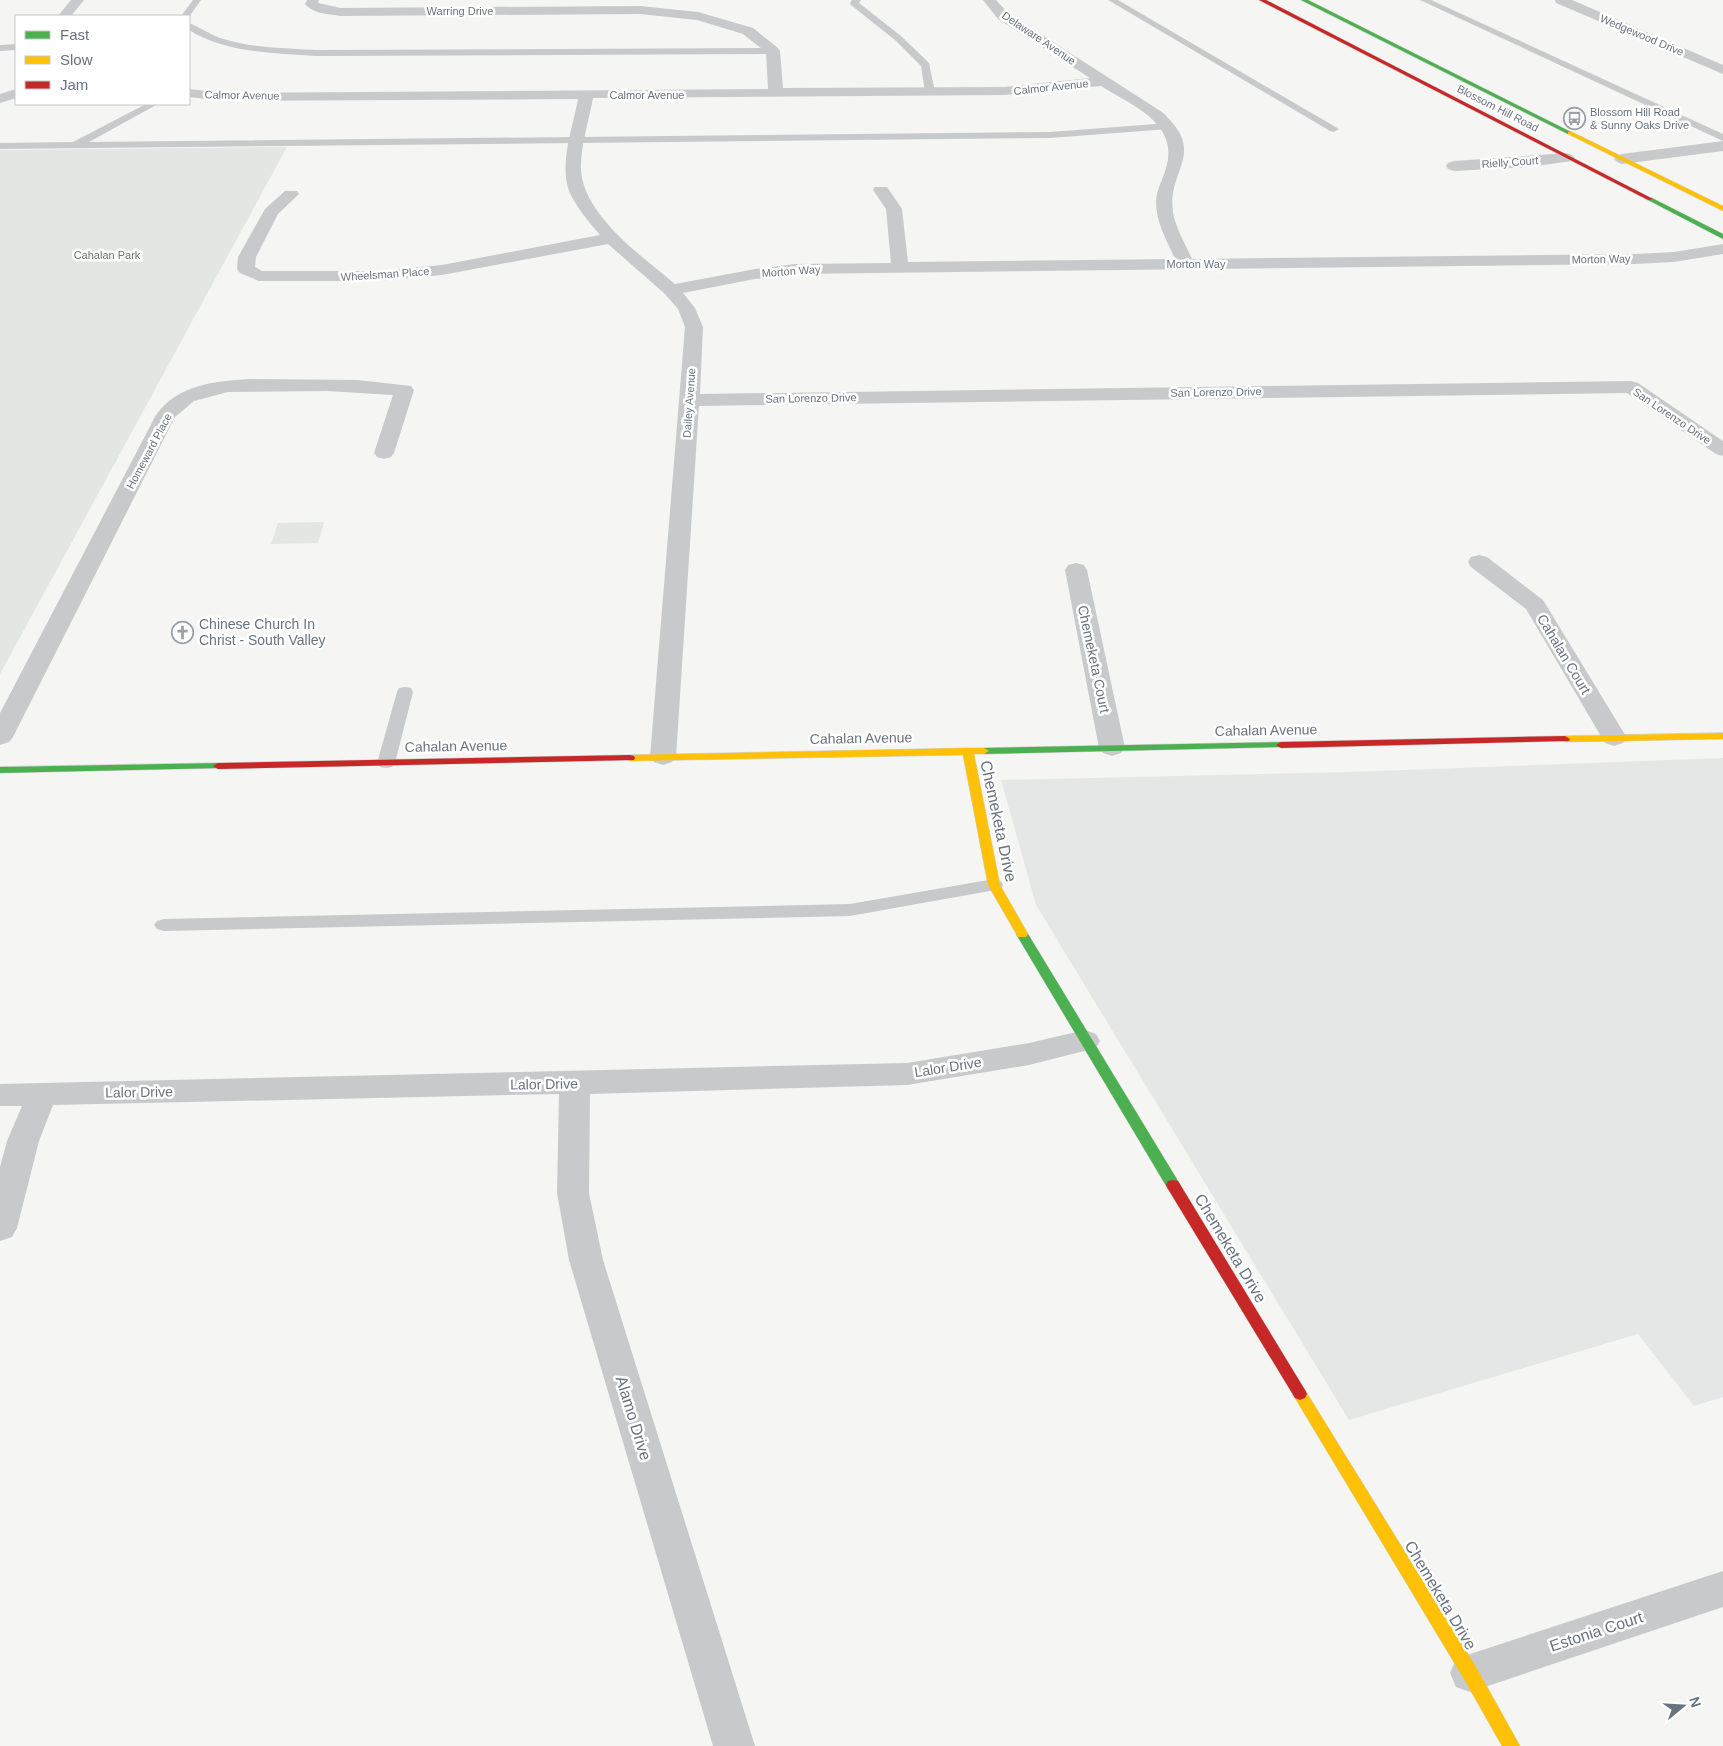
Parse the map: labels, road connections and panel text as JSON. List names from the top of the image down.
{
  "streets": {
    "street": [
      "Warring Drive",
      "Wedgewood Drive",
      "Delaware Avenue",
      "Calmor Avenue",
      "Blossom Hill Road",
      "Rielly Court",
      "Morton Way",
      "Wheelsman Place",
      "San Lorenzo Drive",
      "Dailey Avenue",
      "Homeward Place",
      "Cahalan Court",
      "Chemeketa Court",
      "Cahalan Avenue",
      "Chemeketa Drive",
      "Lalor Drive",
      "Alamo Drive",
      "Estonia Court"
    ]
  },
  "crossings": [
    ["Delaware Avenue", "Calmor Avenue"],
    ["Delaware Avenue", "Morton Way"],
    ["Calmor Avenue", "Dailey Avenue"],
    ["Blossom Hill Road", "Rielly Court"],
    ["Morton Way", "Dailey Avenue"],
    ["Wheelsman Place", "Dailey Avenue"],
    ["San Lorenzo Drive", "Dailey Avenue"],
    ["Dailey Avenue", "Cahalan Avenue"],
    ["Cahalan Court", "Cahalan Avenue"],
    ["Chemeketa Court", "Cahalan Avenue"],
    ["Cahalan Avenue", "Chemeketa Drive"],
    ["Chemeketa Drive", "Lalor Drive"],
    ["Chemeketa Drive", "Estonia Court"],
    ["Lalor Drive", "Alamo Drive"]
  ],
  "parks": ["Cahalan Park"],
  "places": {
    "bus stop": ["Blossom Hill Road & Sunny Oaks Drive"],
    "church": ["Chinese Church In Christ - South Valley"]
  },
  "legend": ["Fast", "Slow", "Jam"],
  "north": "right"
}
